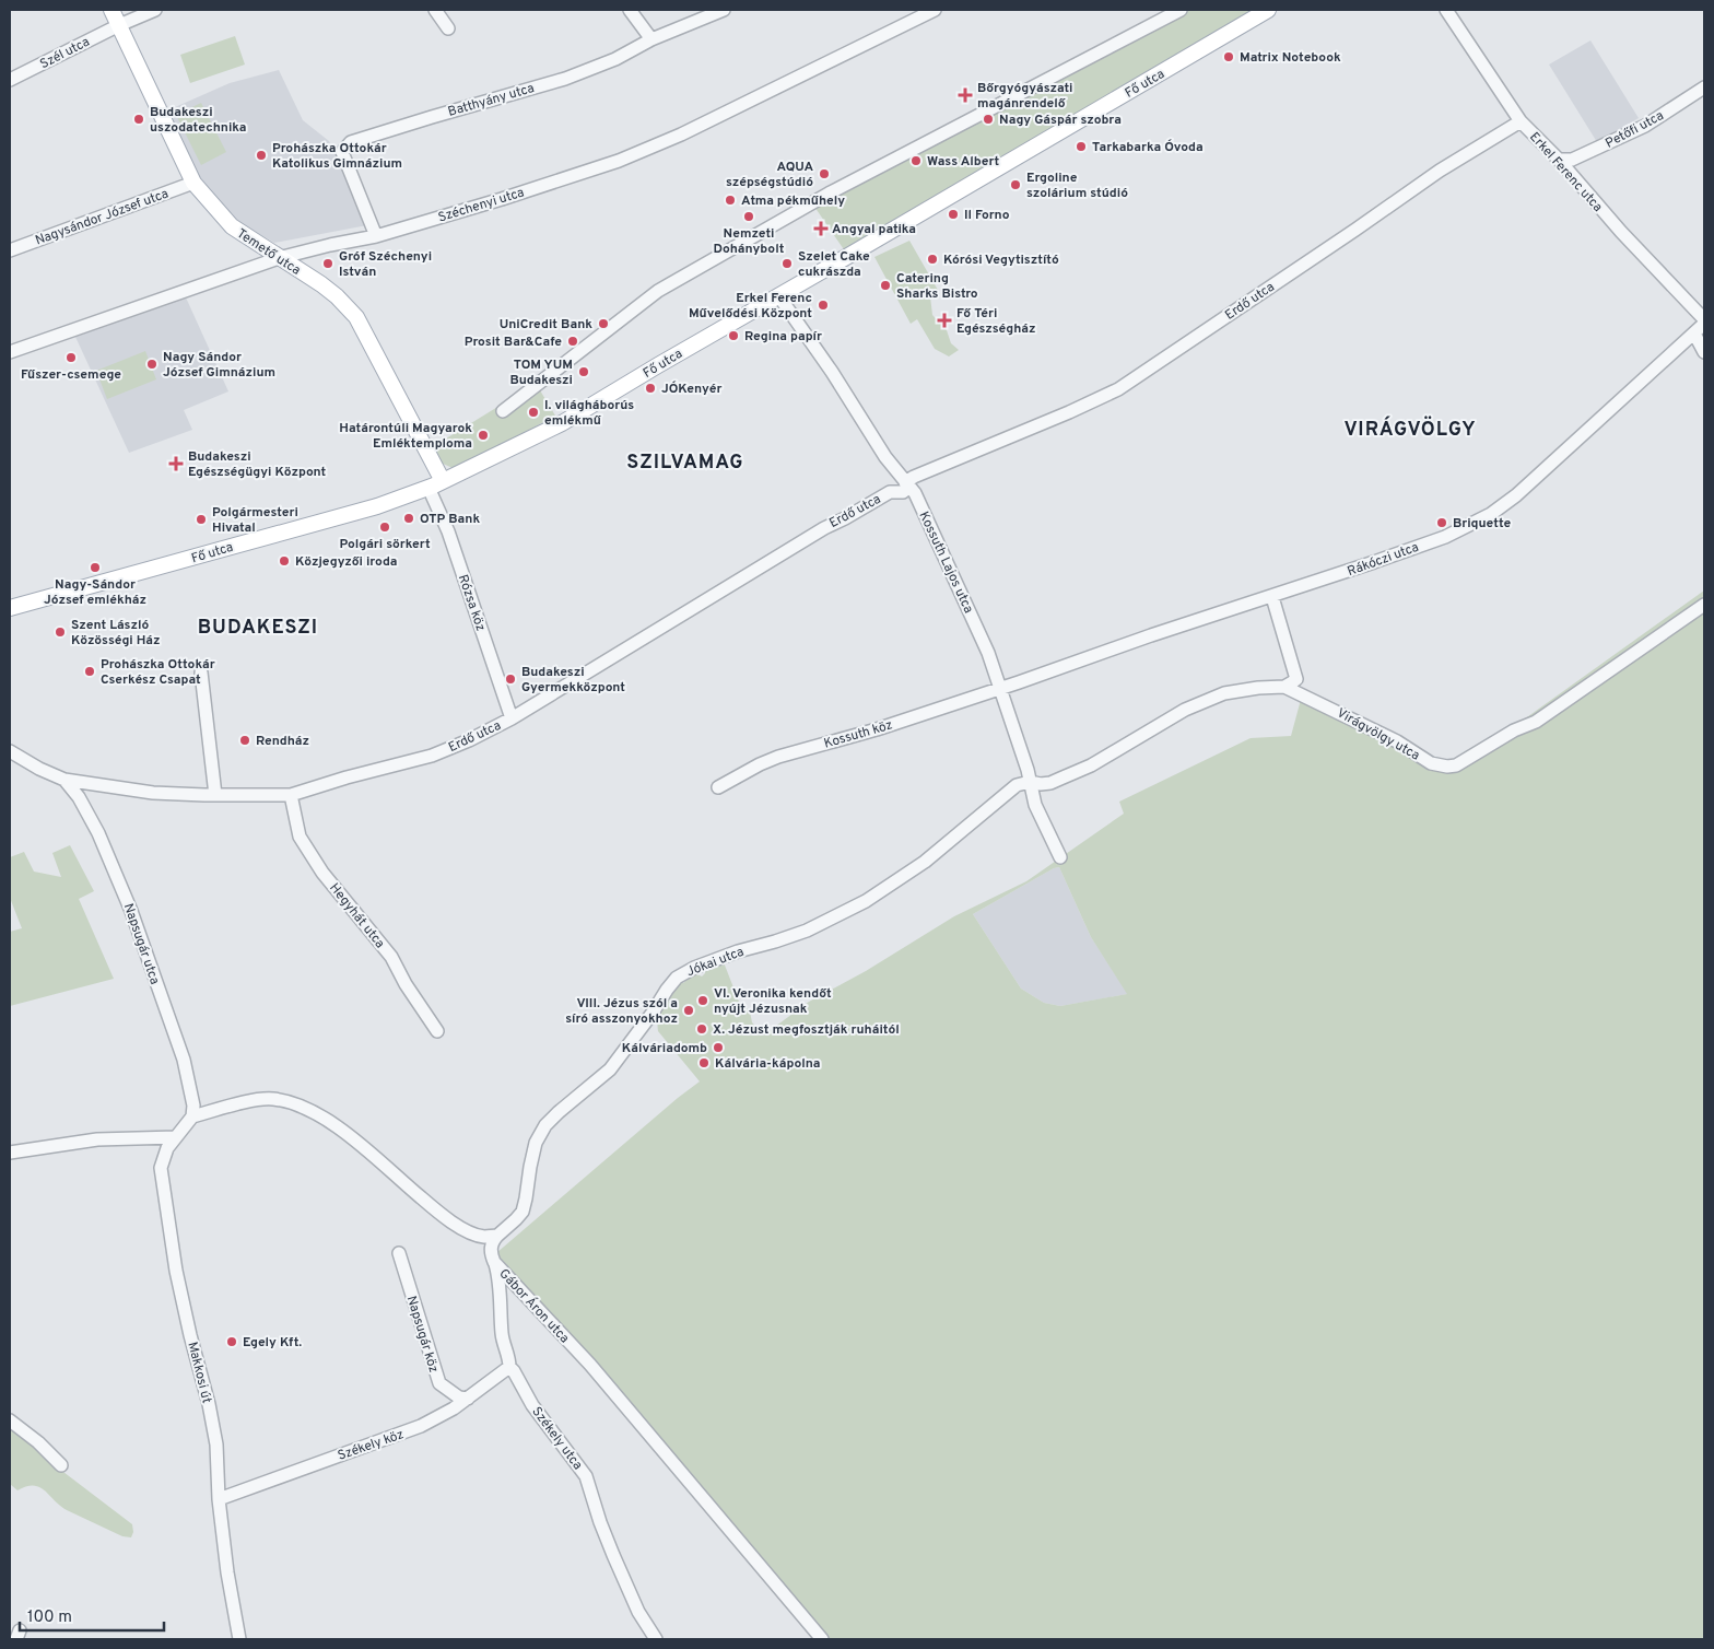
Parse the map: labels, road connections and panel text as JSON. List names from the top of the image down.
{
  "streets": {
    "main road": ["Fő utca", "Temető utca"],
    "street": [
      "Szél utca",
      "Batthyány utca",
      "Petőfi utca",
      "Erkel Ferenc utca",
      "Széchenyi utca",
      "Nagysándor József utca",
      "Erdő utca",
      "Rákóczi utca",
      "Kossuth Lajos utca",
      "Rózsa köz",
      "Kossuth köz",
      "Virágvölgy utca",
      "Hegyhát utca",
      "Napsugár utca",
      "Jókai utca",
      "Gábor Áron utca",
      "Napsugár köz",
      "Makkosi út",
      "Székely utca",
      "Székely köz"
    ]
  },
  "crossings": [
    ["Szél utca", "Temető utca"],
    ["Fő utca", "Temető utca"],
    ["Fő utca", "Kossuth Lajos utca"],
    ["Fő utca", "Rózsa köz"],
    ["Batthyány utca", "Széchenyi utca"],
    ["Petőfi utca", "Erkel Ferenc utca"],
    ["Erkel Ferenc utca", "Erdő utca"],
    ["Széchenyi utca", "Temető utca"],
    ["Nagysándor József utca", "Temető utca"],
    ["Temető utca", "Rózsa köz"],
    ["Erdő utca", "Kossuth Lajos utca"],
    ["Erdő utca", "Rózsa köz"],
    ["Erdő utca", "Hegyhát utca"],
    ["Erdő utca", "Napsugár utca"],
    ["Rákóczi utca", "Kossuth Lajos utca"],
    ["Rákóczi utca", "Kossuth köz"],
    ["Kossuth Lajos utca", "Kossuth köz"],
    ["Kossuth Lajos utca", "Virágvölgy utca"],
    ["Kossuth Lajos utca", "Jókai utca"],
    ["Virágvölgy utca", "Jókai utca"],
    ["Napsugár utca", "Makkosi út"],
    ["Jókai utca", "Gábor Áron utca"],
    ["Gábor Áron utca", "Székely utca"],
    ["Napsugár köz", "Székely köz"],
    ["Makkosi út", "Székely köz"],
    ["Székely utca", "Székely köz"]
  ],
  "districts": ["VIRÁGVÖLGY", "SZILVAMAG", "BUDAKESZI"],
  "places": {
    "other": [
      "Matrix Notebook",
      "Budakeszi uszodatechnika",
      "Nagy Gáspár szobra",
      "Tarkabarka Óvoda",
      "Prohászka Ottokár Katolikus Gimnázium",
      "Wass Albert",
      "AQUA szépségstúdió",
      "Ergoline szolárium stúdió",
      "Atma pékműhely",
      "Il Forno",
      "Nemzeti Dohánybolt",
      "Kórósi Vegytisztító",
      "Gróf Széchenyi István",
      "Szelet Cake cukrászda",
      "Catering Sharks Bistro",
      "Erkel Ferenc Művelődési Központ",
      "UniCredit Bank",
      "Regina papír",
      "Prosit Bar&Cafe",
      "Fűszer-csemege",
      "Nagy Sándor József Gimnázium",
      "TOM YUM Budakeszi",
      "JÓKenyér",
      "I. világháborús emlékmű",
      "Határontúli Magyarok Emléktemploma",
      "OTP Bank",
      "Polgármesteri Hivatal",
      "Briquette",
      "Polgári sörkert",
      "Közjegyzői iroda",
      "Nagy-Sándor József emlékház",
      "Szent László Közösségi Ház",
      "Prohászka Ottokár Cserkész Csapat",
      "Budakeszi Gyermekközpont",
      "Rendház",
      "VI. Veronika kendőt nyújt Jézusnak",
      "VIII. Jézus szól a síró asszonyokhoz",
      "X. Jézust megfosztják ruháitól",
      "Kálváriadomb",
      "Kálvária-kápolna",
      "Egely Kft."
    ],
    "health": [
      "Bőrgyógyászati magánrendelő",
      "Angyal patika",
      "Fő Téri Egészségház",
      "Budakeszi Egészségügyi Központ"
    ]
  },
  "scale_bar": "100 m"
}
